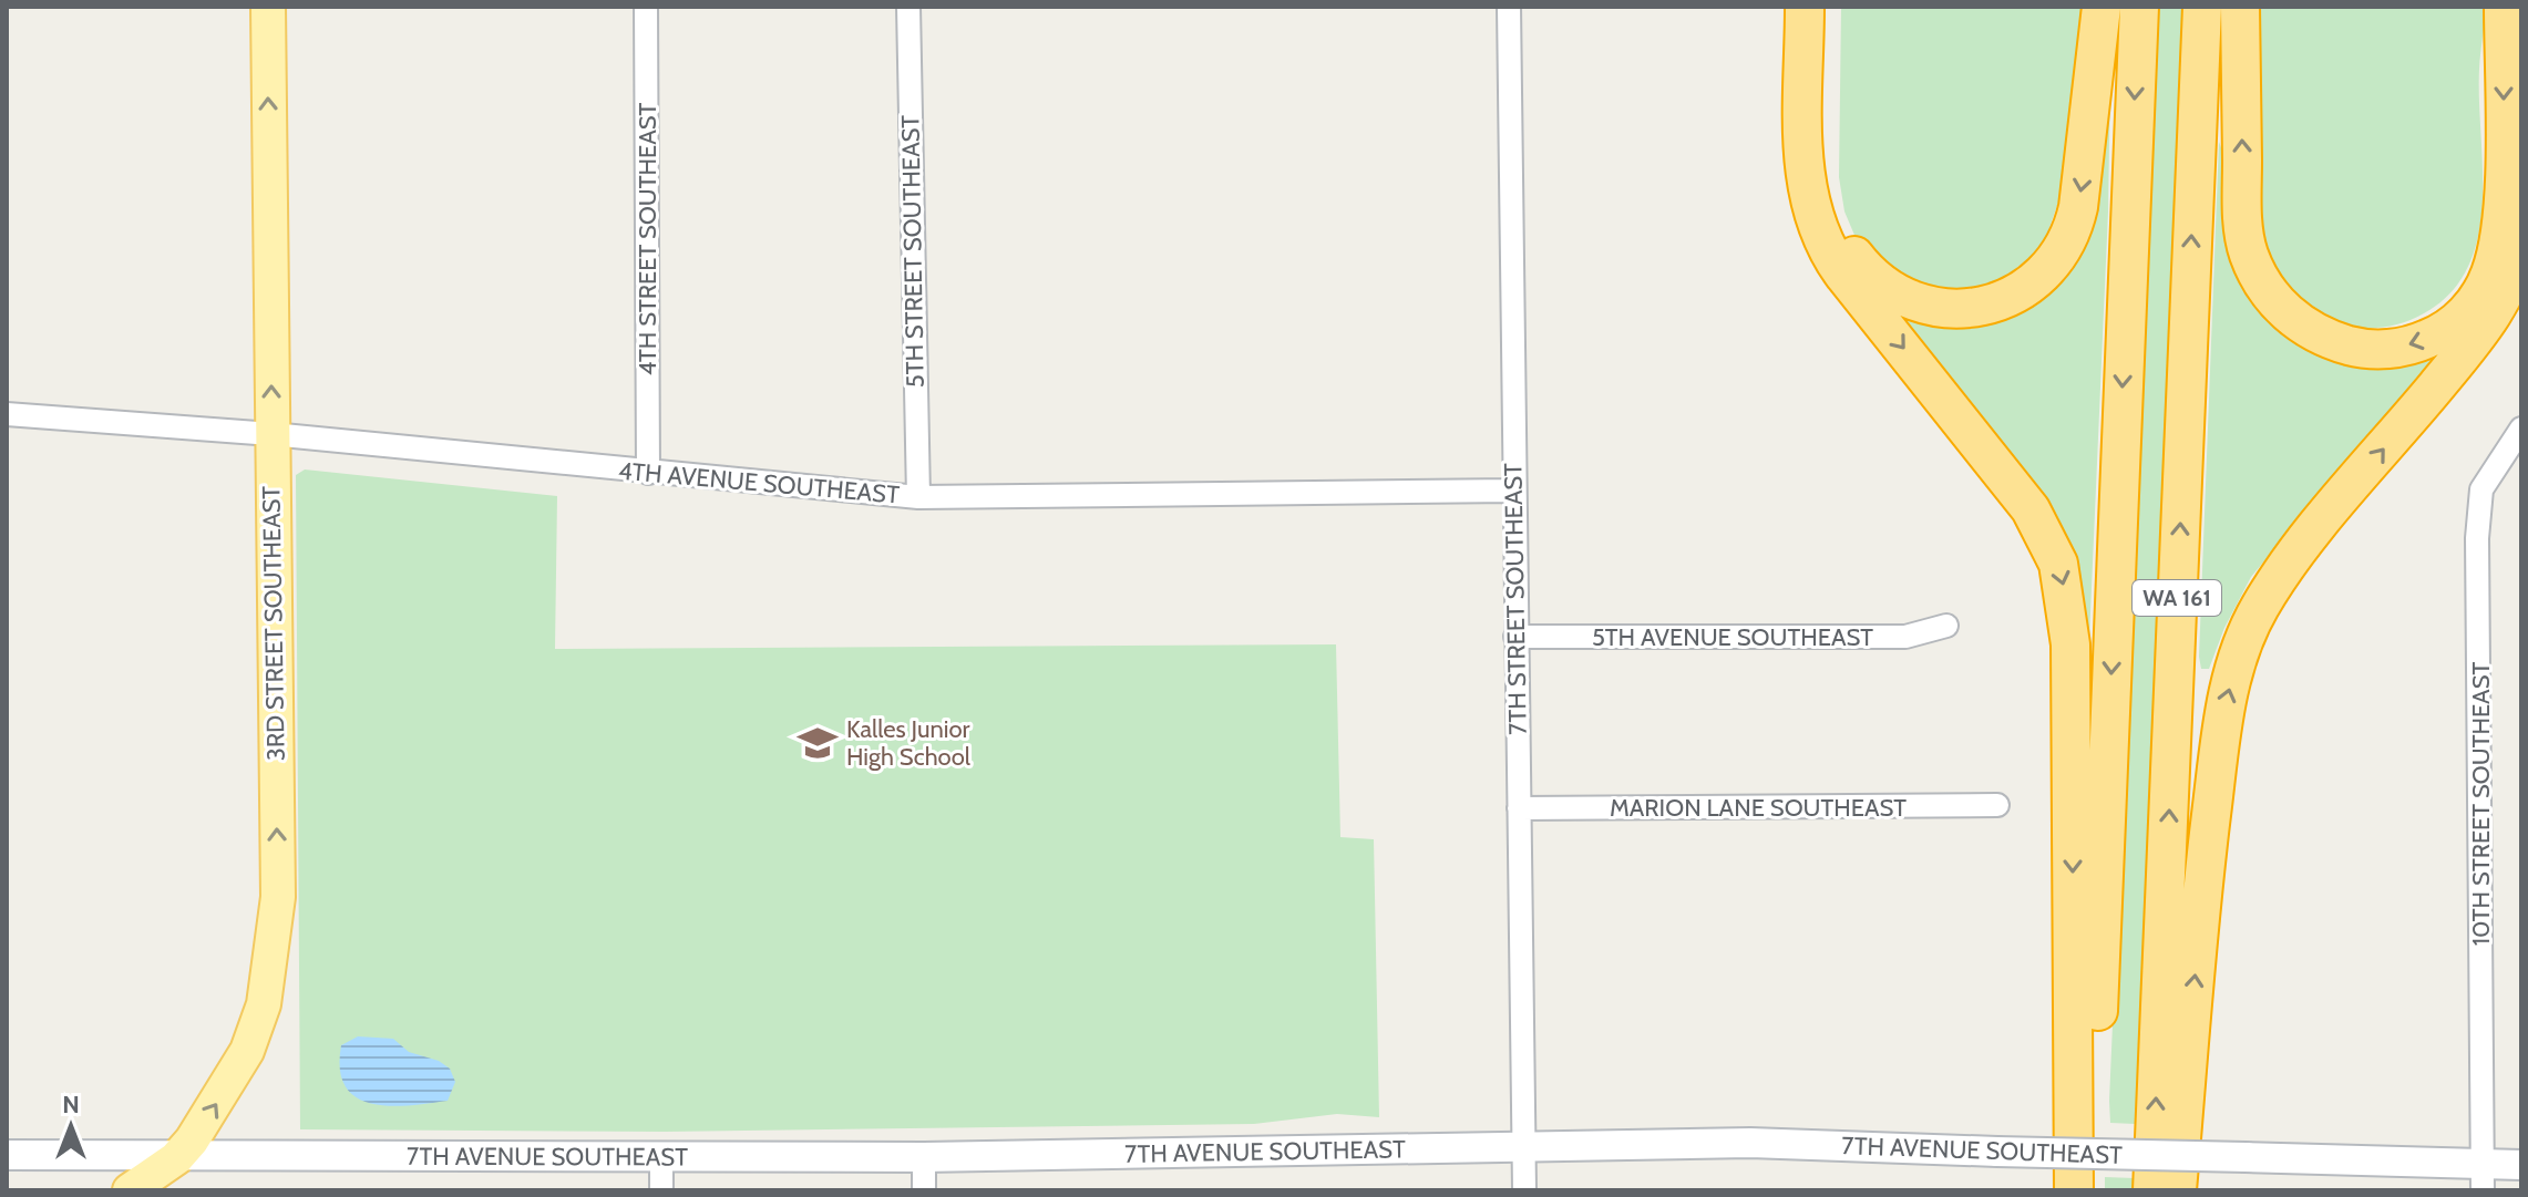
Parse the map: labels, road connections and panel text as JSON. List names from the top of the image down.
{
  "streets": {
    "highway": ["WA 161"],
    "main road": ["3RD STREET SOUTHEAST"],
    "street": [
      "4TH STREET SOUTHEAST",
      "5TH STREET SOUTHEAST",
      "4TH AVENUE SOUTHEAST",
      "7TH STREET SOUTHEAST",
      "5TH AVENUE SOUTHEAST",
      "10TH STREET SOUTHEAST",
      "MARION LANE SOUTHEAST",
      "7TH AVENUE SOUTHEAST"
    ]
  },
  "crossings": [
    ["4TH STREET SOUTHEAST", "4TH AVENUE SOUTHEAST"],
    ["5TH STREET SOUTHEAST", "4TH AVENUE SOUTHEAST"],
    ["4TH AVENUE SOUTHEAST", "7TH STREET SOUTHEAST"],
    ["4TH AVENUE SOUTHEAST", "3RD STREET SOUTHEAST"],
    ["7TH STREET SOUTHEAST", "5TH AVENUE SOUTHEAST"],
    ["7TH STREET SOUTHEAST", "MARION LANE SOUTHEAST"],
    ["7TH STREET SOUTHEAST", "7TH AVENUE SOUTHEAST"],
    ["3RD STREET SOUTHEAST", "7TH AVENUE SOUTHEAST"],
    ["10TH STREET SOUTHEAST", "7TH AVENUE SOUTHEAST"]
  ],
  "one_way": ["3RD STREET SOUTHEAST"],
  "places": {
    "school or university": ["Kalles Junior High School"]
  },
  "north": "top"
}
